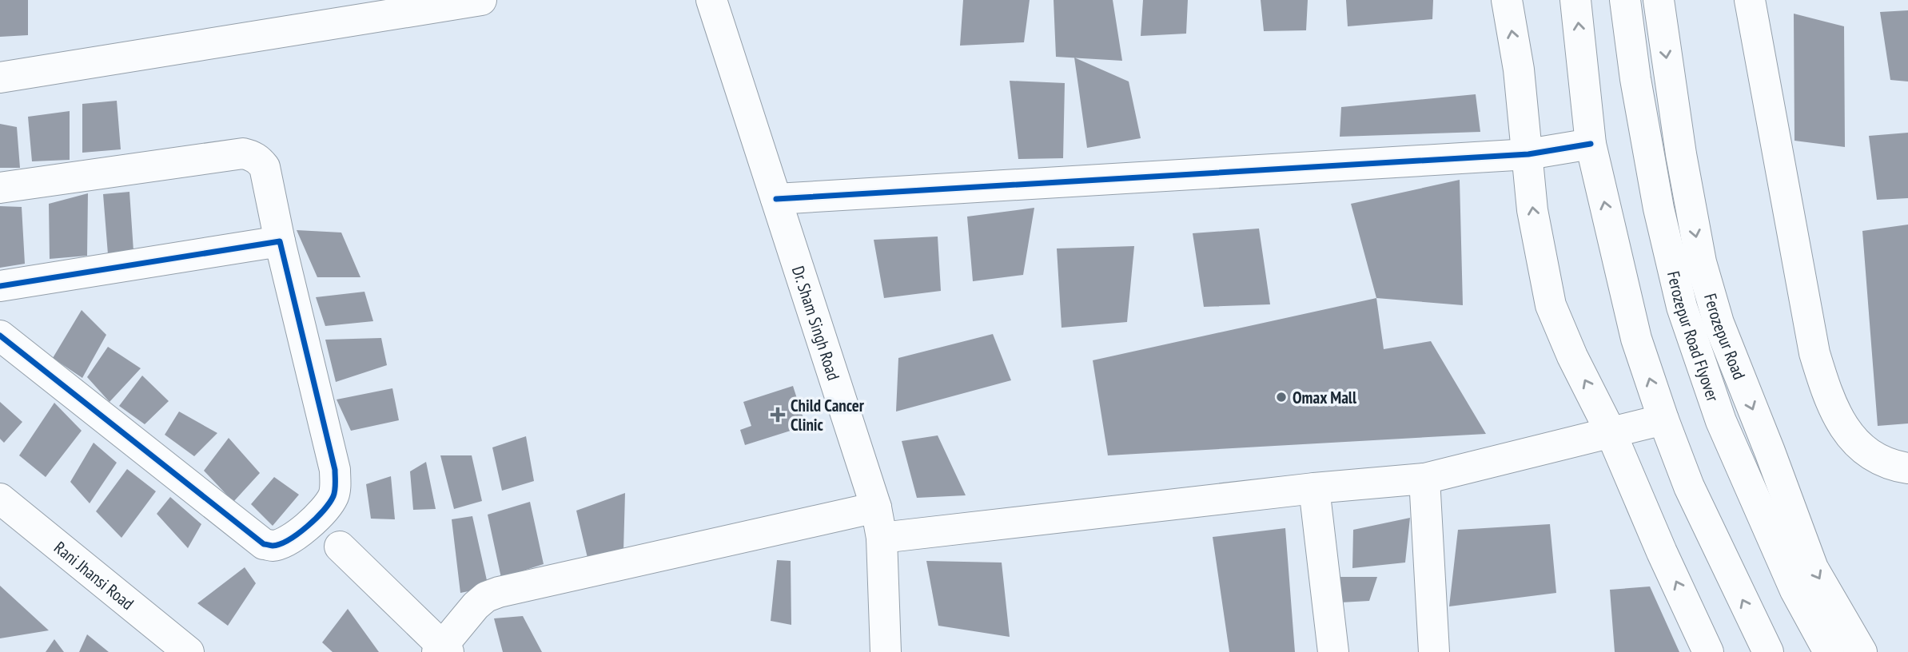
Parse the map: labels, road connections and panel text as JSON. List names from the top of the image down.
{
  "streets": {
    "street": [
      "Dr. Sham Singh Road",
      "Ferozepur Road Flyover",
      "Ferozepur Road",
      "Rani Jhansi Road"
    ]
  },
  "places": {
    "other": ["Omax Mall"],
    "health": ["Child Cancer Clinic"]
  }
}
